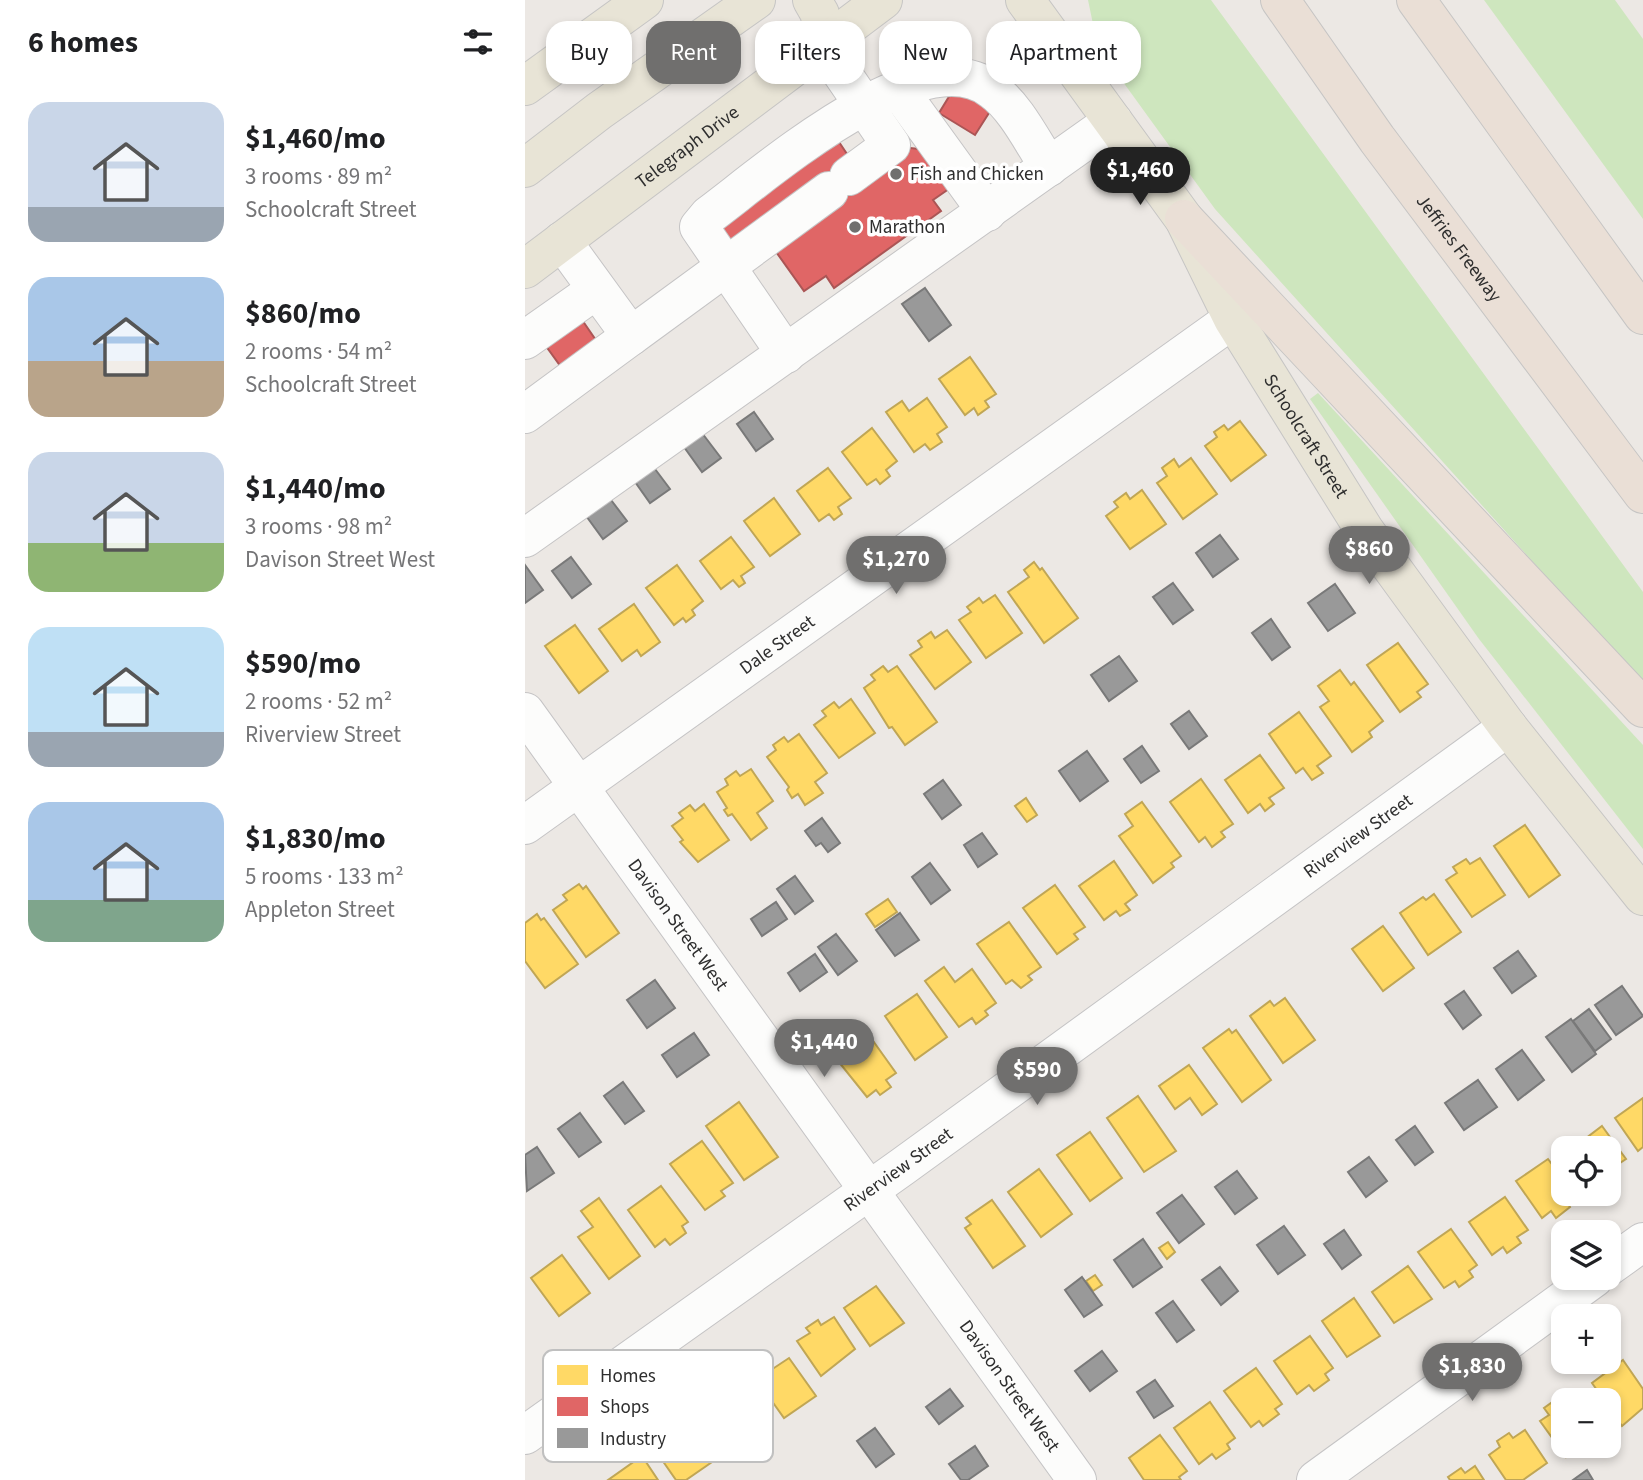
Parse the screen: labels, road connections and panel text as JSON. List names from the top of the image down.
{
  "streets": {
    "highway": ["Jeffries Freeway"],
    "main road": ["Telegraph Drive", "Schoolcraft Street"],
    "street": ["Dale Street", "Riverview Street", "Davison Street West"]
  },
  "crossings": [
    ["Schoolcraft Street", "Dale Street"],
    ["Schoolcraft Street", "Riverview Street"],
    ["Dale Street", "Davison Street West"],
    ["Riverview Street", "Davison Street West"]
  ],
  "places": ["Fish and Chicken", "Marathon"],
  "legend": ["Homes", "Shops", "Industry"],
  "page": {
    "heading": "6 homes",
    "chip": [
      "Buy",
      "Rent",
      "Filters",
      "New",
      "Apartment"
    ],
    "list": [
      {
        "name": "$1,460/mo",
        "note": "3 rooms · 89 m² · Schoolcraft Street"
      },
      {
        "name": "$860/mo",
        "note": "2 rooms · 54 m² · Schoolcraft Street"
      },
      {
        "name": "$1,440/mo",
        "note": "3 rooms · 98 m² · Davison Street West"
      },
      {
        "name": "$590/mo",
        "note": "2 rooms · 52 m² · Riverview Street"
      },
      {
        "name": "$1,830/mo",
        "note": "5 rooms · 133 m² · Appleton Street"
      }
    ],
    "price": [
      "$1,460",
      "$860",
      "$1,270",
      "$1,440",
      "$590",
      "$1,830"
    ],
    "map_buttons": ["+", "−"]
  }
}
